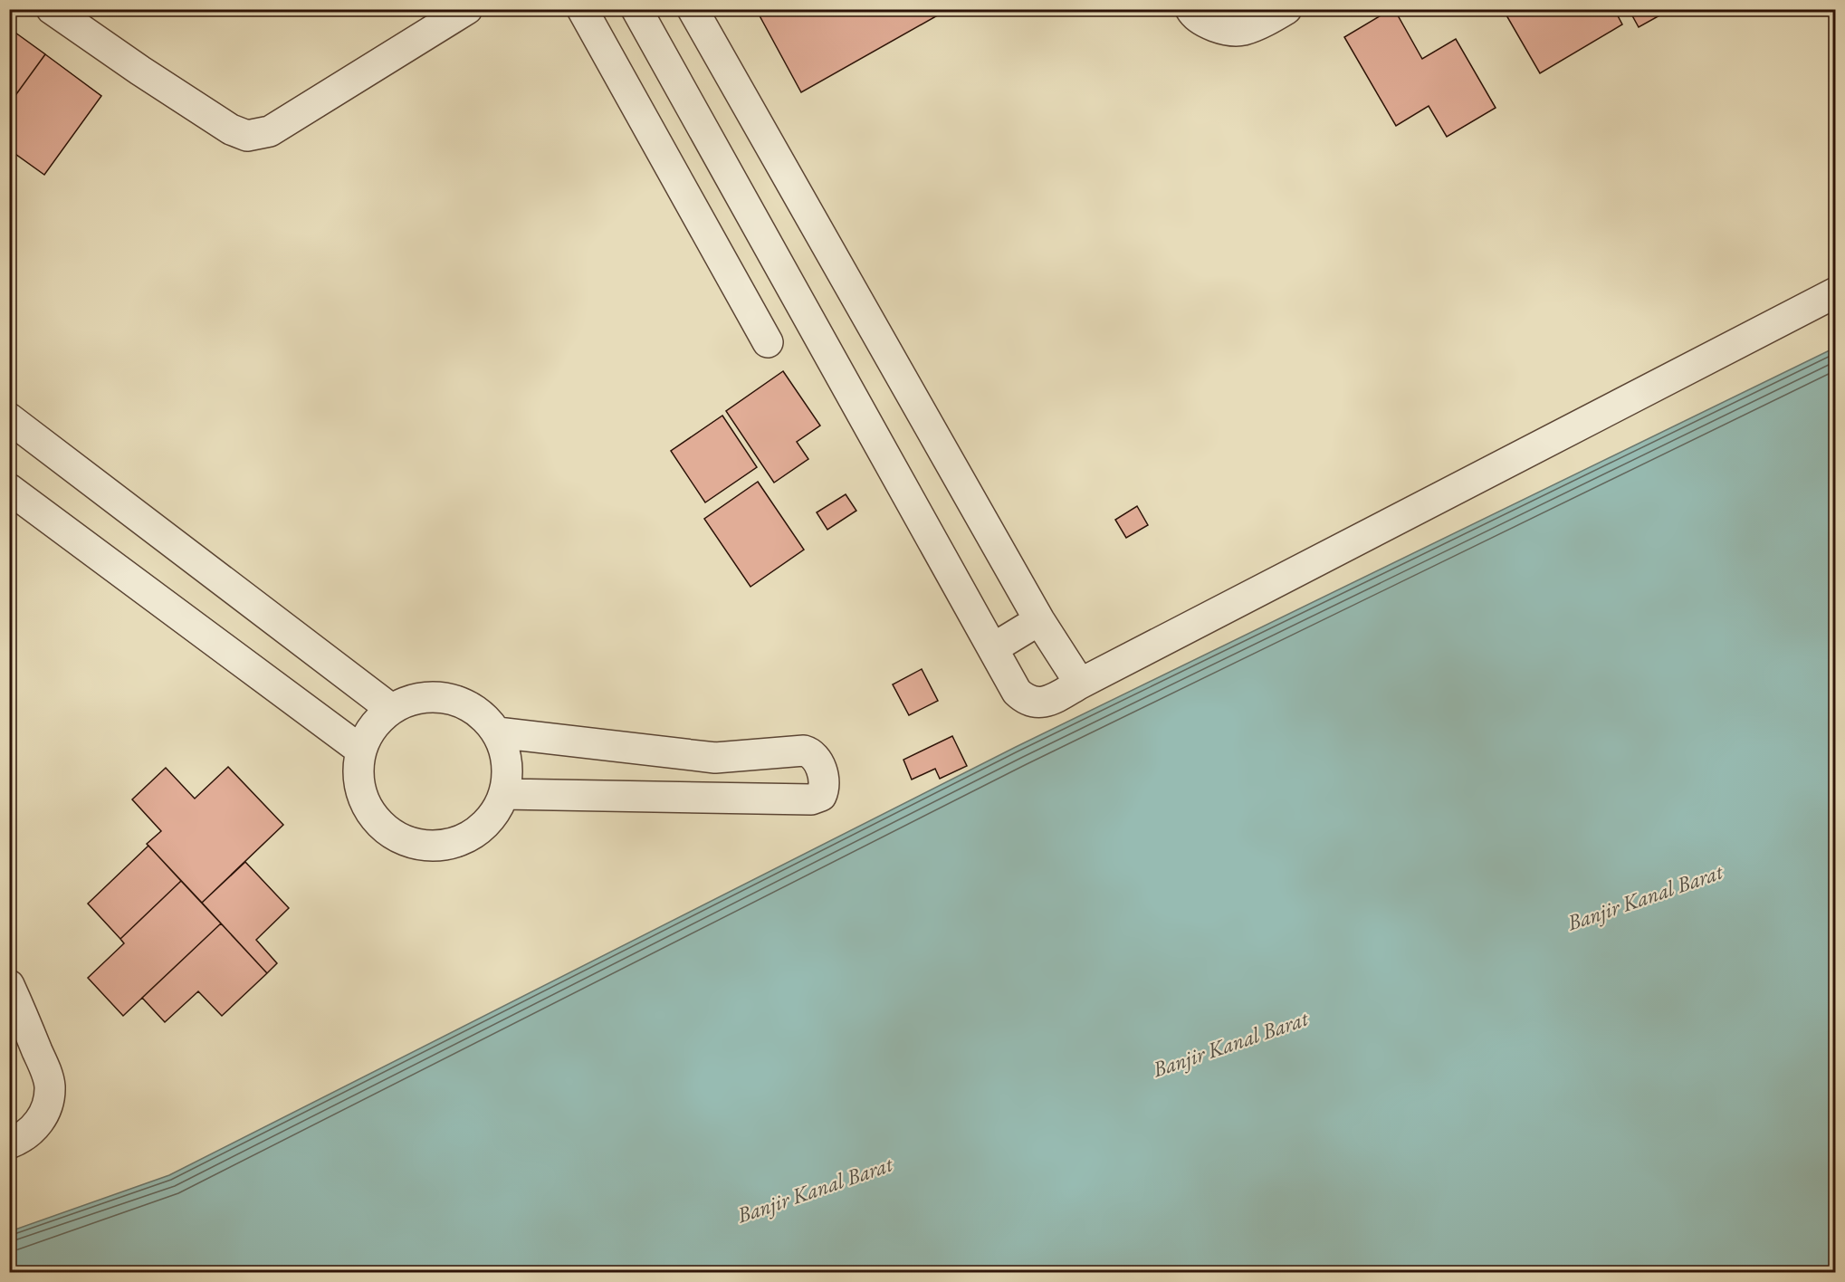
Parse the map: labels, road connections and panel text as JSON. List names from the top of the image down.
{
  "water": ["Banjir Kanal Barat"]
}
